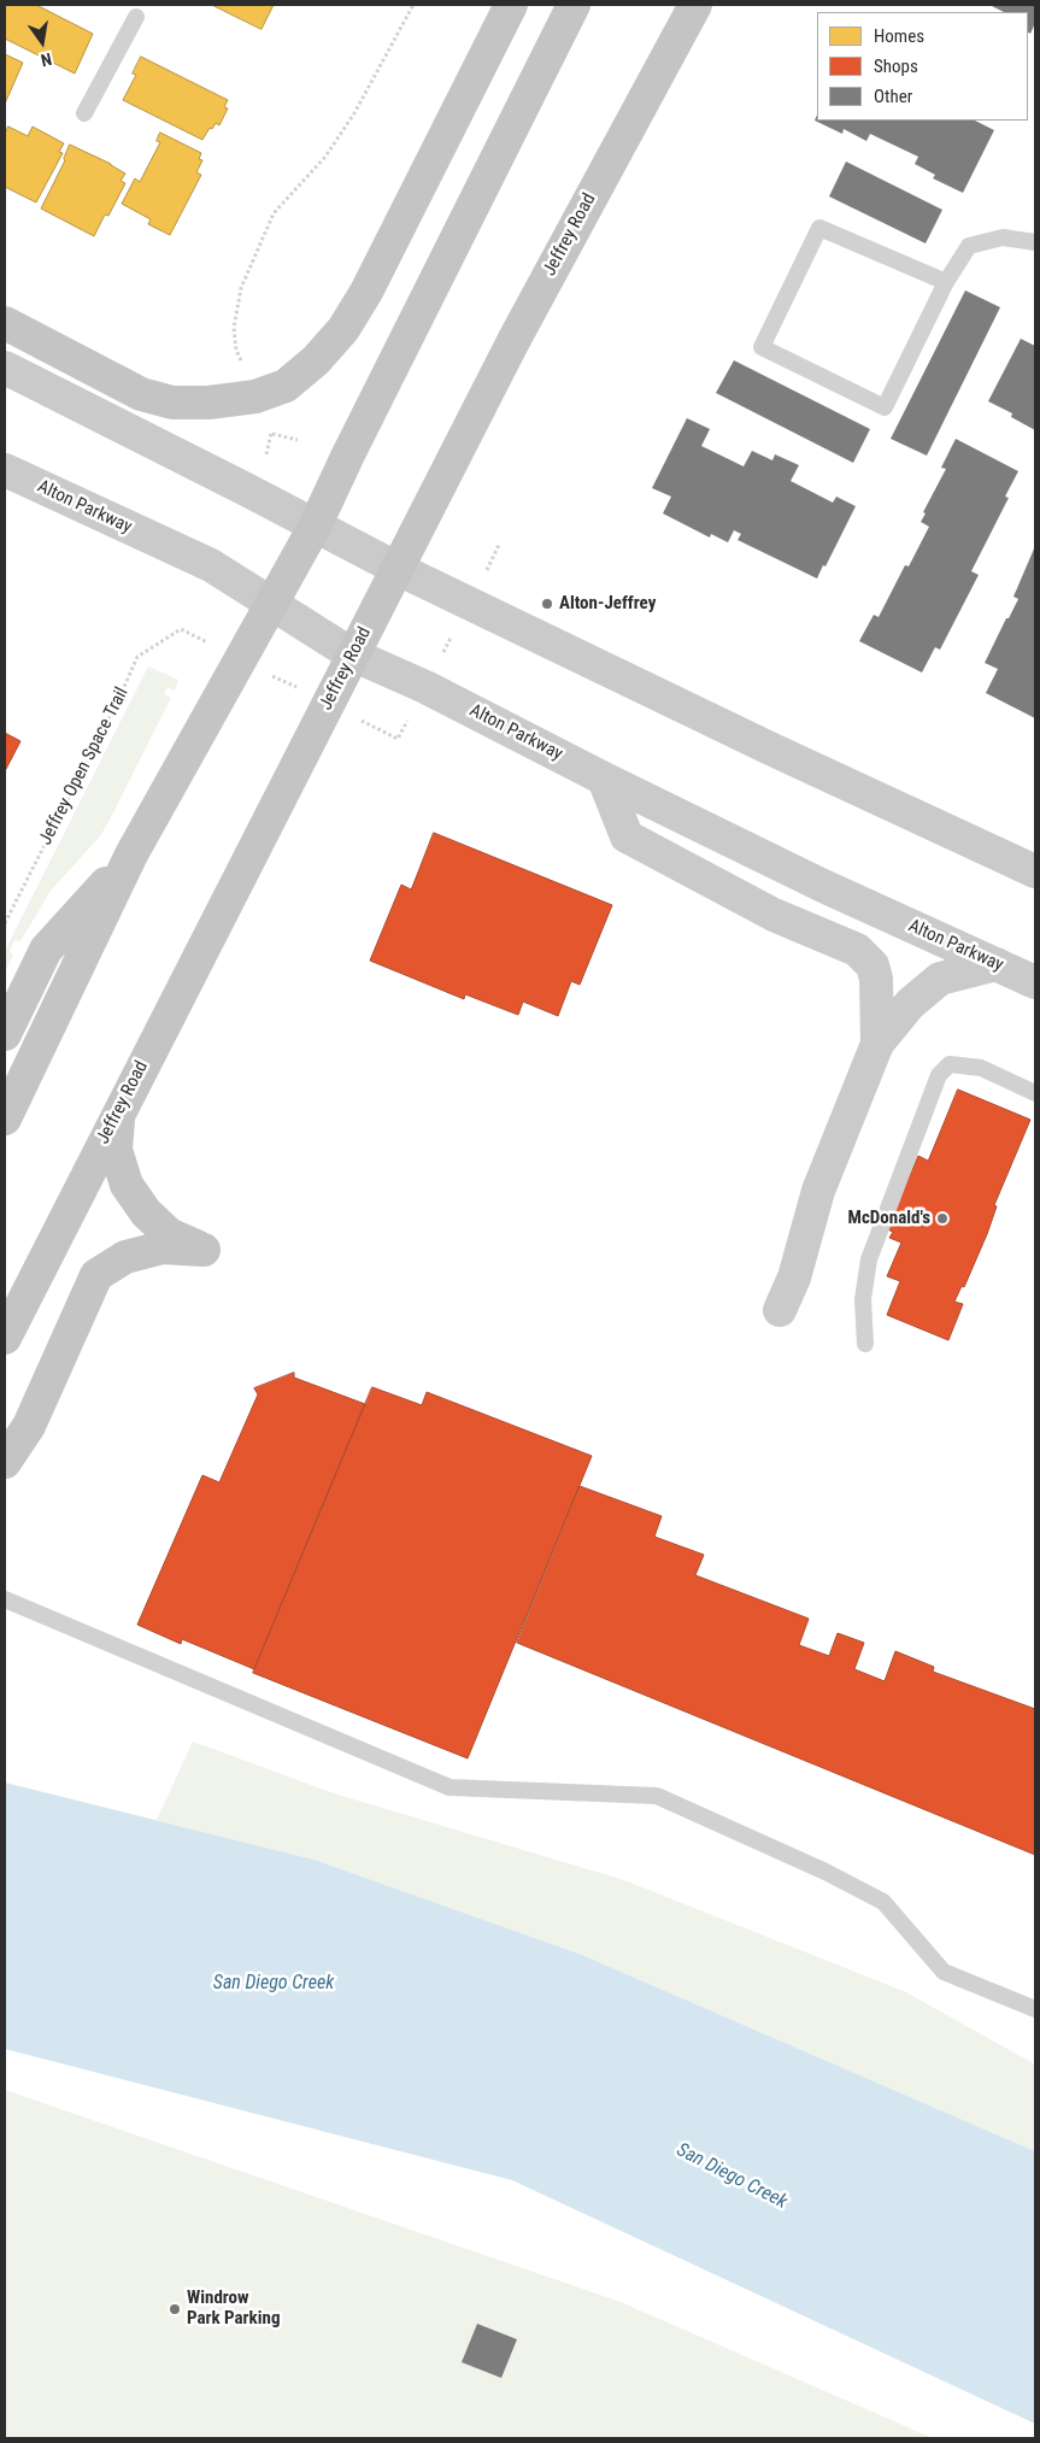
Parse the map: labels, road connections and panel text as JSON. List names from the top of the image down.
{
  "streets": {
    "main road": ["Jeffrey Road", "Alton Parkway"],
    "path": ["Jeffrey Open Space Trail"]
  },
  "crossings": [
    ["Jeffrey Road", "Alton Parkway"]
  ],
  "water": ["San Diego Creek"],
  "places": ["Alton-Jeffrey", "McDonald's", "Windrow Park Parking"],
  "legend": ["Homes", "Shops", "Other"],
  "north": "bottom"
}
